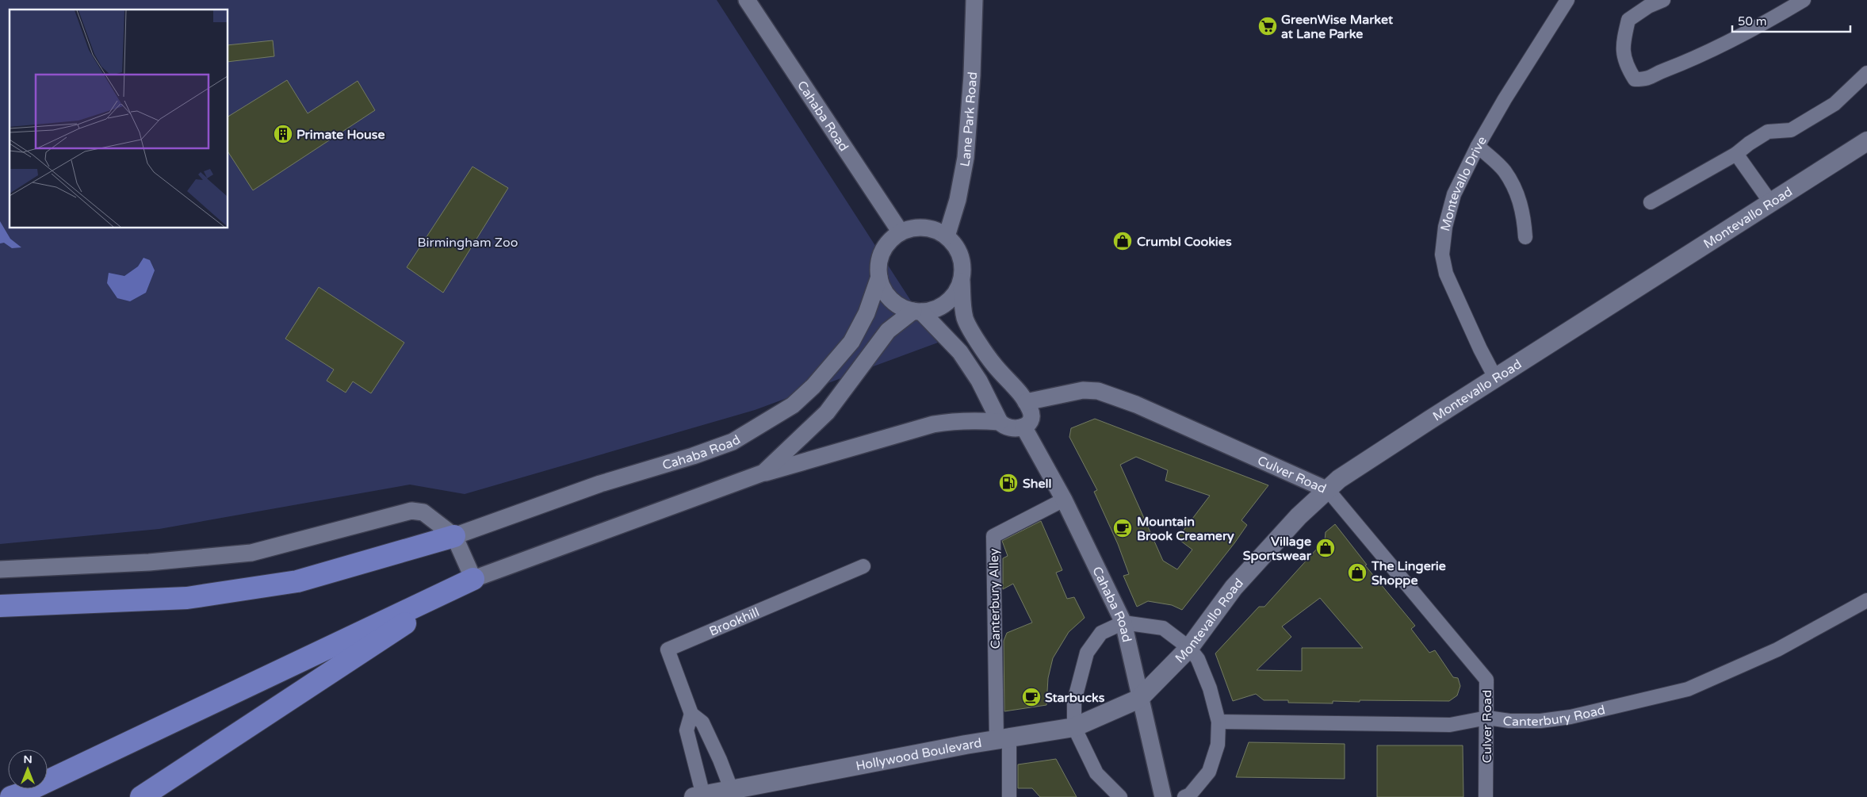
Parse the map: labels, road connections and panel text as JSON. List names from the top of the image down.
{
  "streets": {
    "main road": ["Montevallo Road", "Hollywood Boulevard"],
    "street": [
      "Cahaba Road",
      "Lane Park Road",
      "Montevallo Drive",
      "Culver Road",
      "Canterbury Alley",
      "Brookhill",
      "Canterbury Road"
    ]
  },
  "crossings": [
    ["Cahaba Road", "Lane Park Road"],
    ["Cahaba Road", "Montevallo Road"],
    ["Cahaba Road", "Canterbury Alley"],
    ["Cahaba Road", "Hollywood Boulevard"],
    ["Montevallo Drive", "Montevallo Road"],
    ["Montevallo Road", "Culver Road"],
    ["Montevallo Road", "Hollywood Boulevard"],
    ["Culver Road", "Canterbury Road"],
    ["Canterbury Alley", "Hollywood Boulevard"],
    ["Brookhill", "Hollywood Boulevard"]
  ],
  "parks": ["Birmingham Zoo"],
  "places": {
    "supermarket": ["GreenWise Market at Lane Parke"],
    "building": ["Primate House"],
    "shop": ["Crumbl Cookies", "Village Sportswear", "The Lingerie Shoppe"],
    "fuel station": ["Shell"],
    "cafe": ["Mountain Brook Creamery", "Starbucks"]
  },
  "scale_bar": "50 m",
  "north": "top"
}
